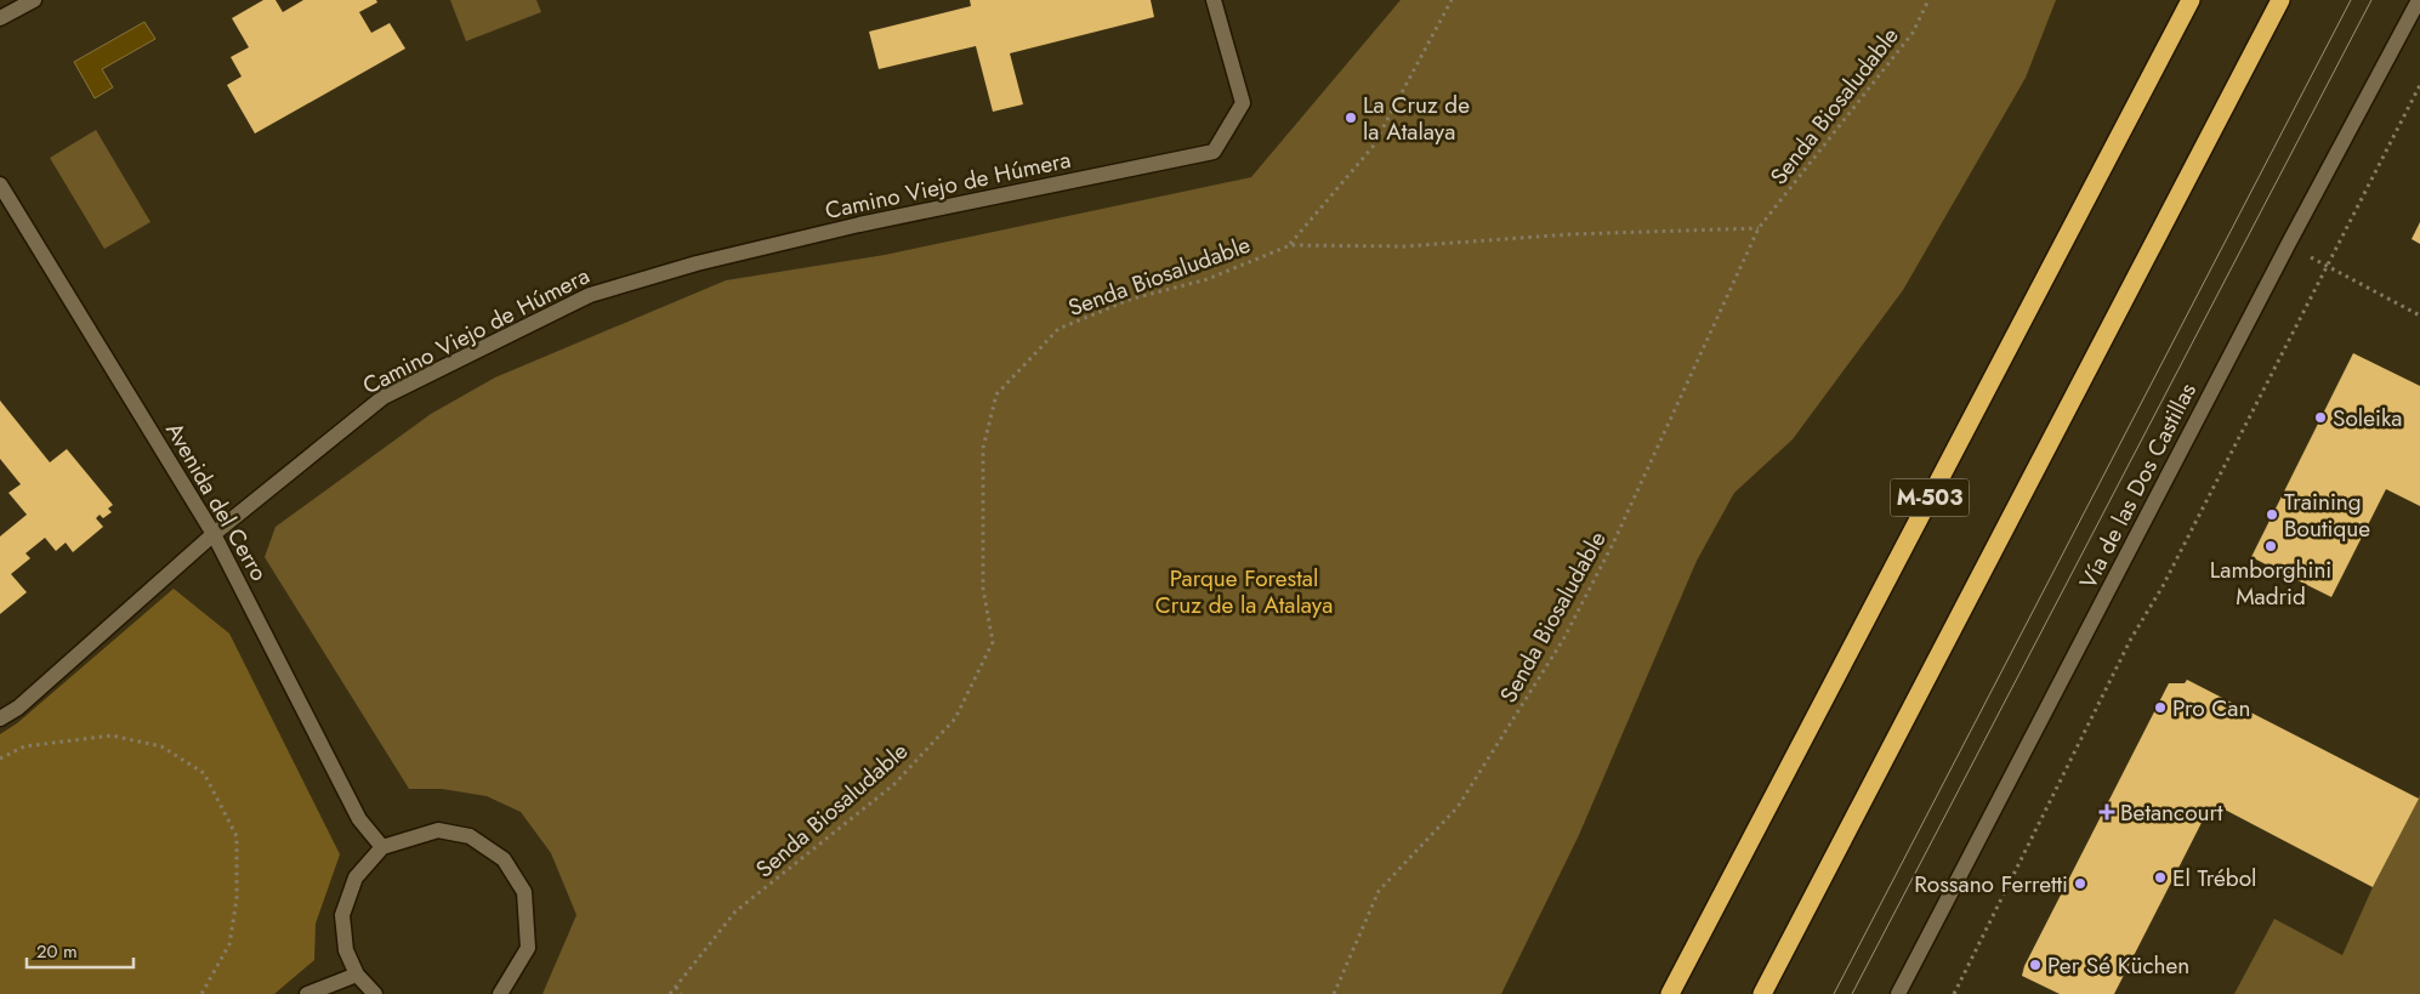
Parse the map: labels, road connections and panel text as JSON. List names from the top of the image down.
{
  "streets": {
    "highway": ["M-503"],
    "street": ["Camino Viejo de Húmera", "Vía de las Dos Castillas", "Avenida del Cerro"],
    "path": ["Senda Biosaludable"]
  },
  "crossings": [
    ["Camino Viejo de Húmera", "Avenida del Cerro"]
  ],
  "parks": ["Parque Forestal Cruz de la Atalaya"],
  "places": {
    "other": [
      "La Cruz de la Atalaya",
      "Soleika",
      "Training Boutique",
      "Lamborghini Madrid",
      "Pro Can",
      "El Trébol",
      "Rossano Ferretti",
      "Per Sé Küchen"
    ],
    "health": ["Betancourt"]
  },
  "scale_bar": "20 m"
}
